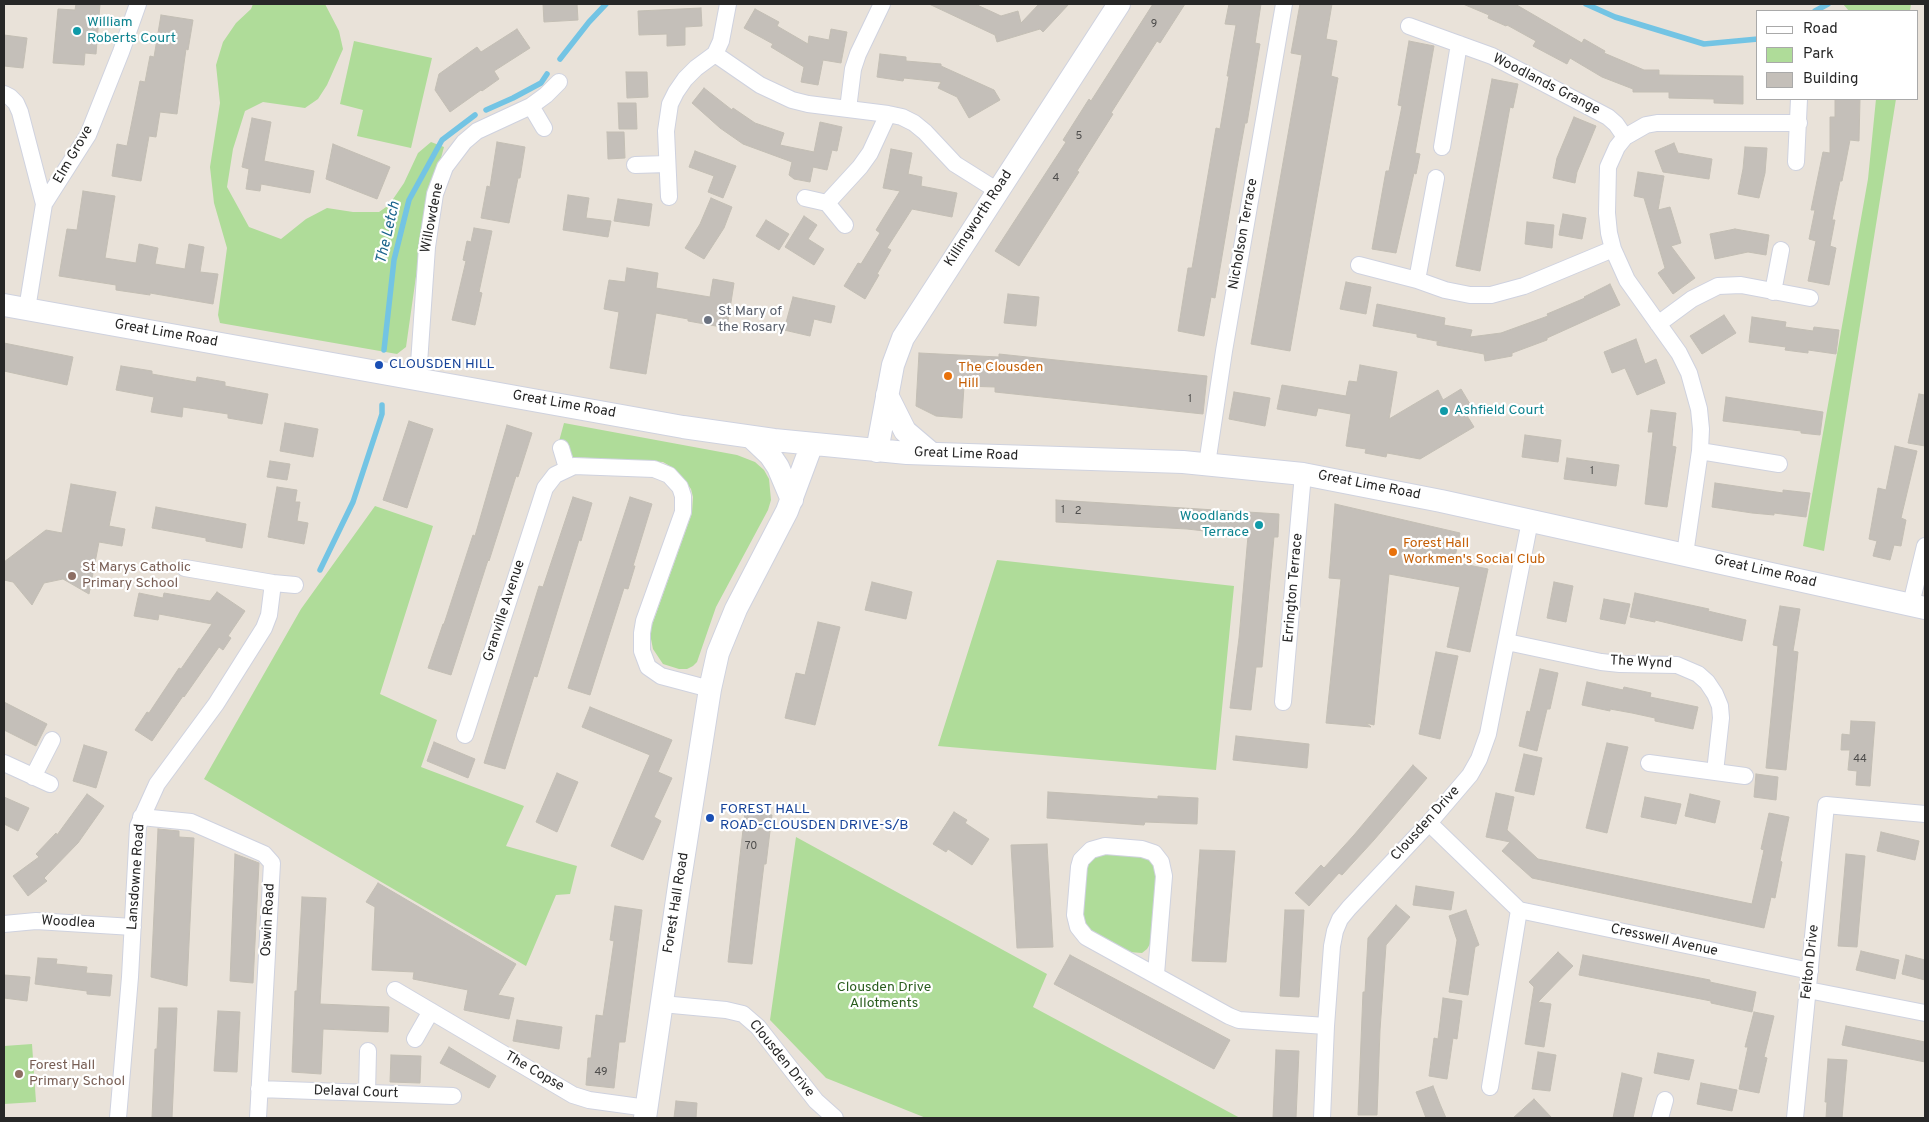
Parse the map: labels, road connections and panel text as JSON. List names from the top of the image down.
{
  "streets": {
    "main road": ["Killingworth Road", "Great Lime Road", "Forest Hall Road"],
    "street": [
      "Woodlands Grange",
      "Elm Grove",
      "Willowdene",
      "Nicholson Terrace",
      "Errington Terrace",
      "Granville Avenue",
      "The Wynd",
      "Clousden Drive",
      "Lansdowne Road",
      "Oswin Road",
      "Woodlea",
      "Cresswell Avenue",
      "Felton Drive",
      "The Copse",
      "Delaval Court"
    ]
  },
  "crossings": [
    ["Elm Grove", "Great Lime Road"],
    ["Willowdene", "Great Lime Road"],
    ["Killingworth Road", "Great Lime Road"],
    ["Nicholson Terrace", "Great Lime Road"],
    ["Great Lime Road", "Errington Terrace"],
    ["Great Lime Road", "Clousden Drive"],
    ["Great Lime Road", "Forest Hall Road"],
    ["The Wynd", "Clousden Drive"],
    ["Clousden Drive", "Forest Hall Road"],
    ["Lansdowne Road", "Oswin Road"],
    ["Lansdowne Road", "Woodlea"],
    ["Forest Hall Road", "The Copse"],
    ["Oswin Road", "Delaval Court"],
    ["Cresswell Avenue", "Felton Drive"]
  ],
  "water": ["The Letch"],
  "parks": ["Clousden Drive Allotments"],
  "places": [
    "William Roberts Court",
    "St Mary of the Rosary",
    "CLOUSDEN HILL",
    "The Clousden Hill",
    "Ashfield Court",
    "Woodlands Terrace",
    "Forest Hall Workmen's Social Club",
    "St Marys Catholic Primary School",
    "FOREST HALL ROAD-CLOUSDEN DRIVE-S/B",
    "Forest Hall Primary School"
  ],
  "house_numbers": [
    "9",
    "5",
    "4",
    "1",
    "1",
    "1",
    "2",
    "44",
    "70",
    "49"
  ],
  "legend": ["Road", "Park", "Building"]
}
